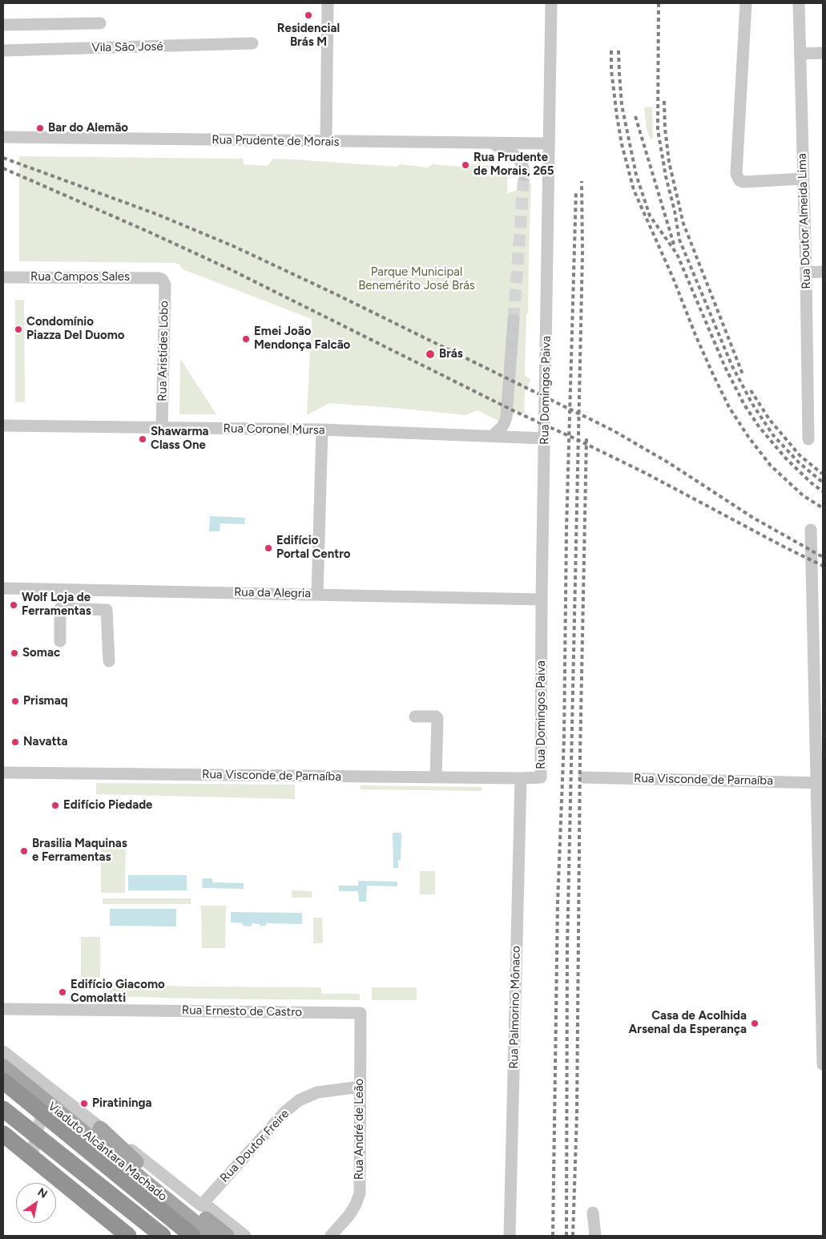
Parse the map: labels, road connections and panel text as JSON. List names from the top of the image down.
{
  "streets": {
    "highway": ["Viaduto Alcântara Machado"],
    "street": [
      "Vila São José",
      "Rua Prudente de Morais",
      "Rua Doutor Almeida Lima",
      "Rua Campos Sales",
      "Rua Aristides Lobo",
      "Rua Domingos Paiva",
      "Rua Coronel Mursa",
      "Rua da Alegria",
      "Rua Visconde de Parnaíba",
      "Rua Palmorino Mônaco",
      "Rua Ernesto de Castro",
      "Rua André de Leão",
      "Rua Doutor Freire"
    ]
  },
  "crossings": [
    ["Rua Prudente de Morais", "Rua Domingos Paiva"],
    ["Rua Campos Sales", "Rua Aristides Lobo"],
    ["Rua Aristides Lobo", "Rua Coronel Mursa"],
    ["Rua Domingos Paiva", "Rua Coronel Mursa"],
    ["Rua Domingos Paiva", "Rua da Alegria"],
    ["Rua Domingos Paiva", "Rua Visconde de Parnaíba"],
    ["Rua Visconde de Parnaíba", "Rua Palmorino Mônaco"],
    ["Rua Ernesto de Castro", "Rua André de Leão"],
    ["Rua André de Leão", "Rua Doutor Freire"]
  ],
  "parks": ["Parque Municipal Benemérito José Brás"],
  "places": [
    "Residencial Brás M",
    "Bar do Alemão",
    "Rua Prudente de Morais, 265",
    "Condomínio Piazza Del Duomo",
    "Emei João Mendonça Falcão",
    "Brás",
    "Shawarma Class One",
    "Edifício Portal Centro",
    "Wolf Loja de Ferramentas",
    "Somac",
    "Prismaq",
    "Navatta",
    "Edifício Piedade",
    "Brasilia Maquinas e Ferramentas",
    "Edifício Giacomo Comolatti",
    "Casa de Acolhida Arsenal da Esperança",
    "Piratininga"
  ],
  "north": "top right"
}
